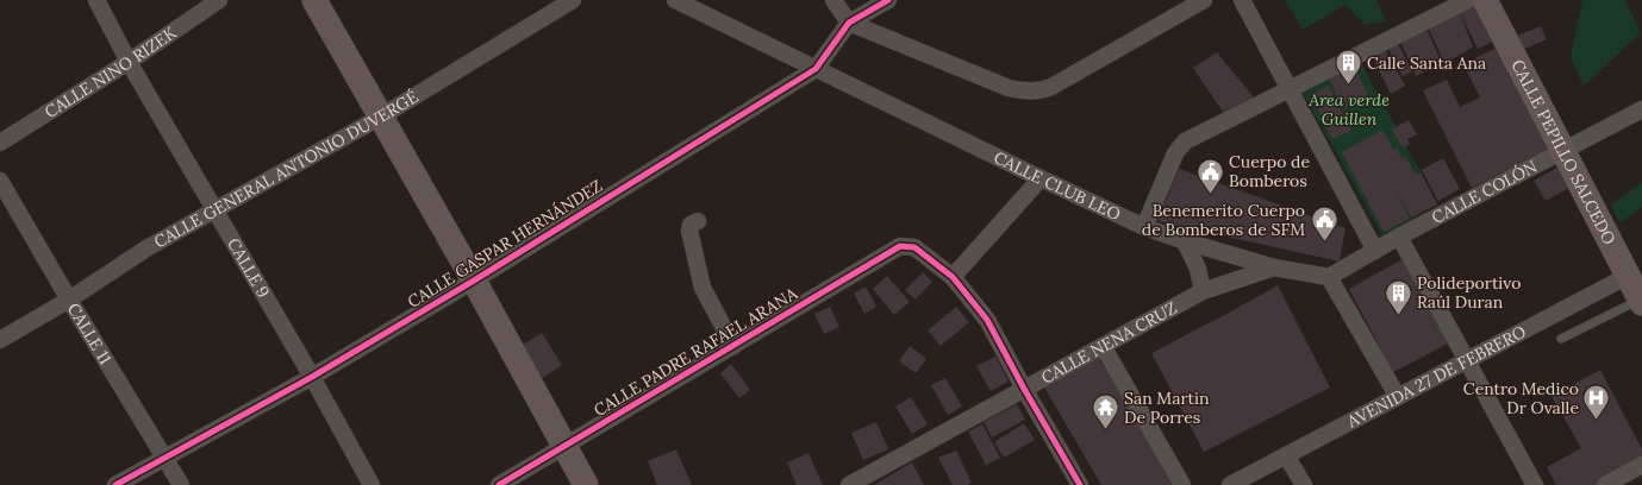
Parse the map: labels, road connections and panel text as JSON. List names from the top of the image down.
{
  "streets": {
    "main road": ["CALLE PEPILLO SALCEDO"],
    "street": [
      "CALLE NINO RIZEK",
      "CALLE GENERAL ANTONIO DUVERGÉ",
      "CALLE CLUB LEO",
      "CALLE COLÓN",
      "CALLE GASPAR HERNÁNDEZ",
      "CALLE 9",
      "CALLE 11",
      "CALLE NENA CRUZ",
      "CALLE PADRE RAFAEL ARANA",
      "AVENIDA 27 DE FEBRERO"
    ]
  },
  "crossings": [
    ["CALLE NINO RIZEK", "CALLE 9"],
    ["CALLE PEPILLO SALCEDO", "CALLE COLÓN"],
    ["CALLE PEPILLO SALCEDO", "AVENIDA 27 DE FEBRERO"],
    ["CALLE GENERAL ANTONIO DUVERGÉ", "CALLE 9"],
    ["CALLE GENERAL ANTONIO DUVERGÉ", "CALLE 11"],
    ["CALLE CLUB LEO", "CALLE COLÓN"],
    ["CALLE CLUB LEO", "CALLE GASPAR HERNÁNDEZ"],
    ["CALLE CLUB LEO", "CALLE NENA CRUZ"],
    ["CALLE GASPAR HERNÁNDEZ", "CALLE 9"],
    ["CALLE GASPAR HERNÁNDEZ", "CALLE 11"]
  ],
  "parks": ["Area verde Guillen"],
  "places": {
    "building": ["Calle Santa Ana", "Polideportivo Raúl Duran"],
    "public building": ["Cuerpo de Bomberos", "Benemerito Cuerpo de Bomberos de SFM"],
    "hospital": ["Centro Medico Dr Ovalle"],
    "temple": ["San Martin De Porres"]
  }
}
